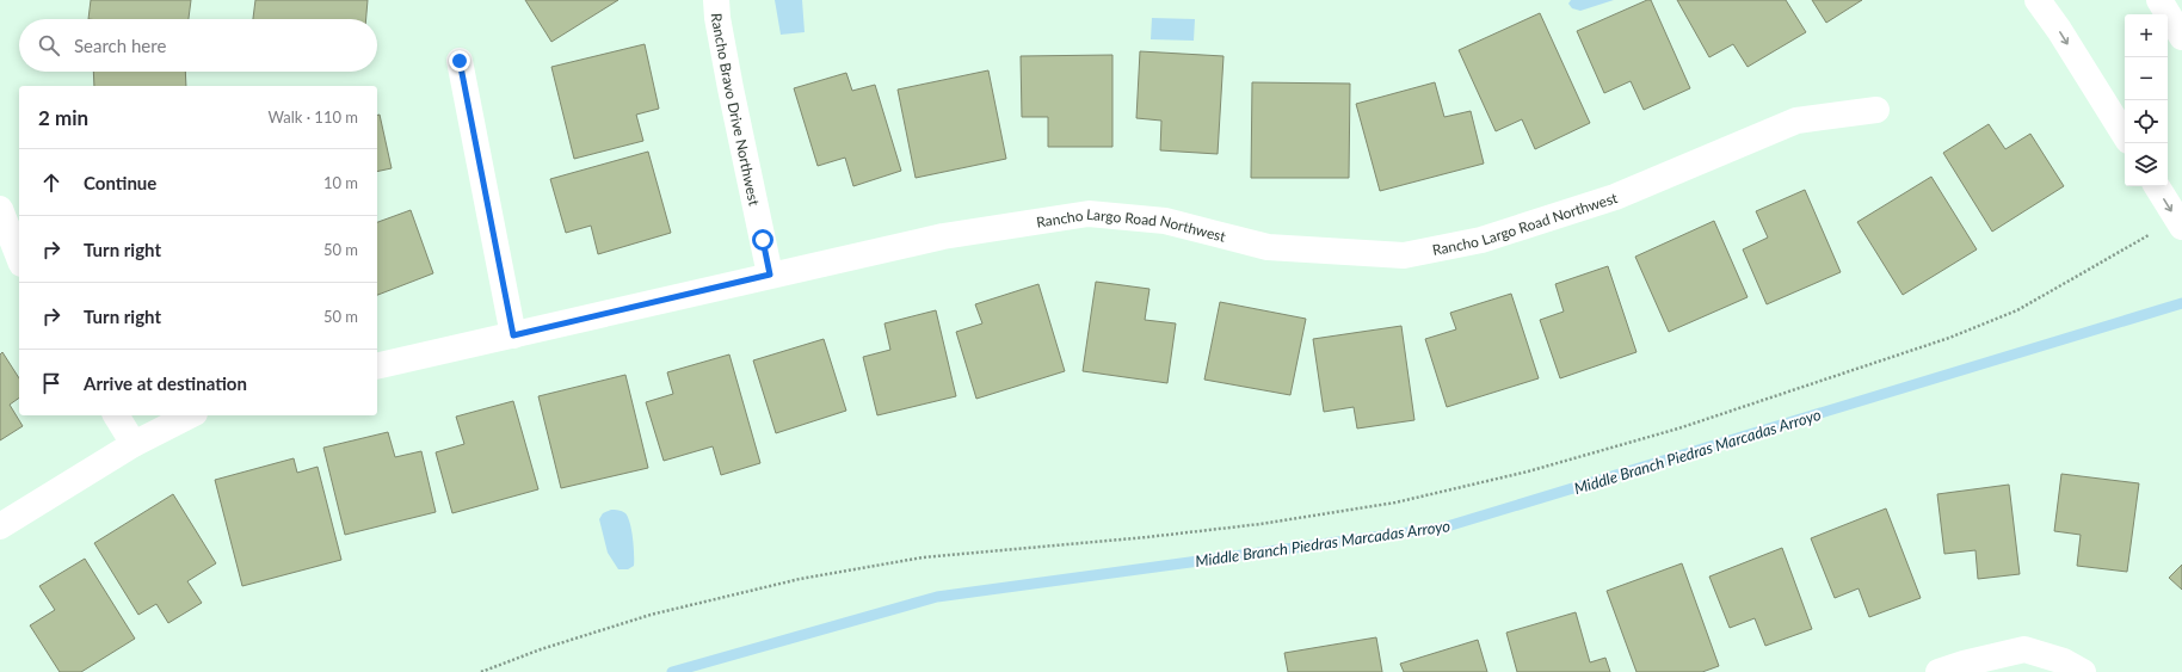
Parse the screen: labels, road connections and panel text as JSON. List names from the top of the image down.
{
  "streets": {
    "street": ["Rancho Bravo Drive Northwest", "Rancho Largo Road Northwest"]
  },
  "crossings": [
    ["Rancho Bravo Drive Northwest", "Rancho Largo Road Northwest"]
  ],
  "water": ["Middle Branch Piedras Marcadas Arroyo"],
  "page": {
    "map_buttons": ["+", "−"],
    "search": "Search here",
    "heading": ["2 min", "Walk · 110 m"],
    "list": [
      ["Continue", "10 m"],
      ["Turn right", "50 m"],
      ["Turn right", "50 m"],
      "Arrive at destination"
    ]
  }
}
